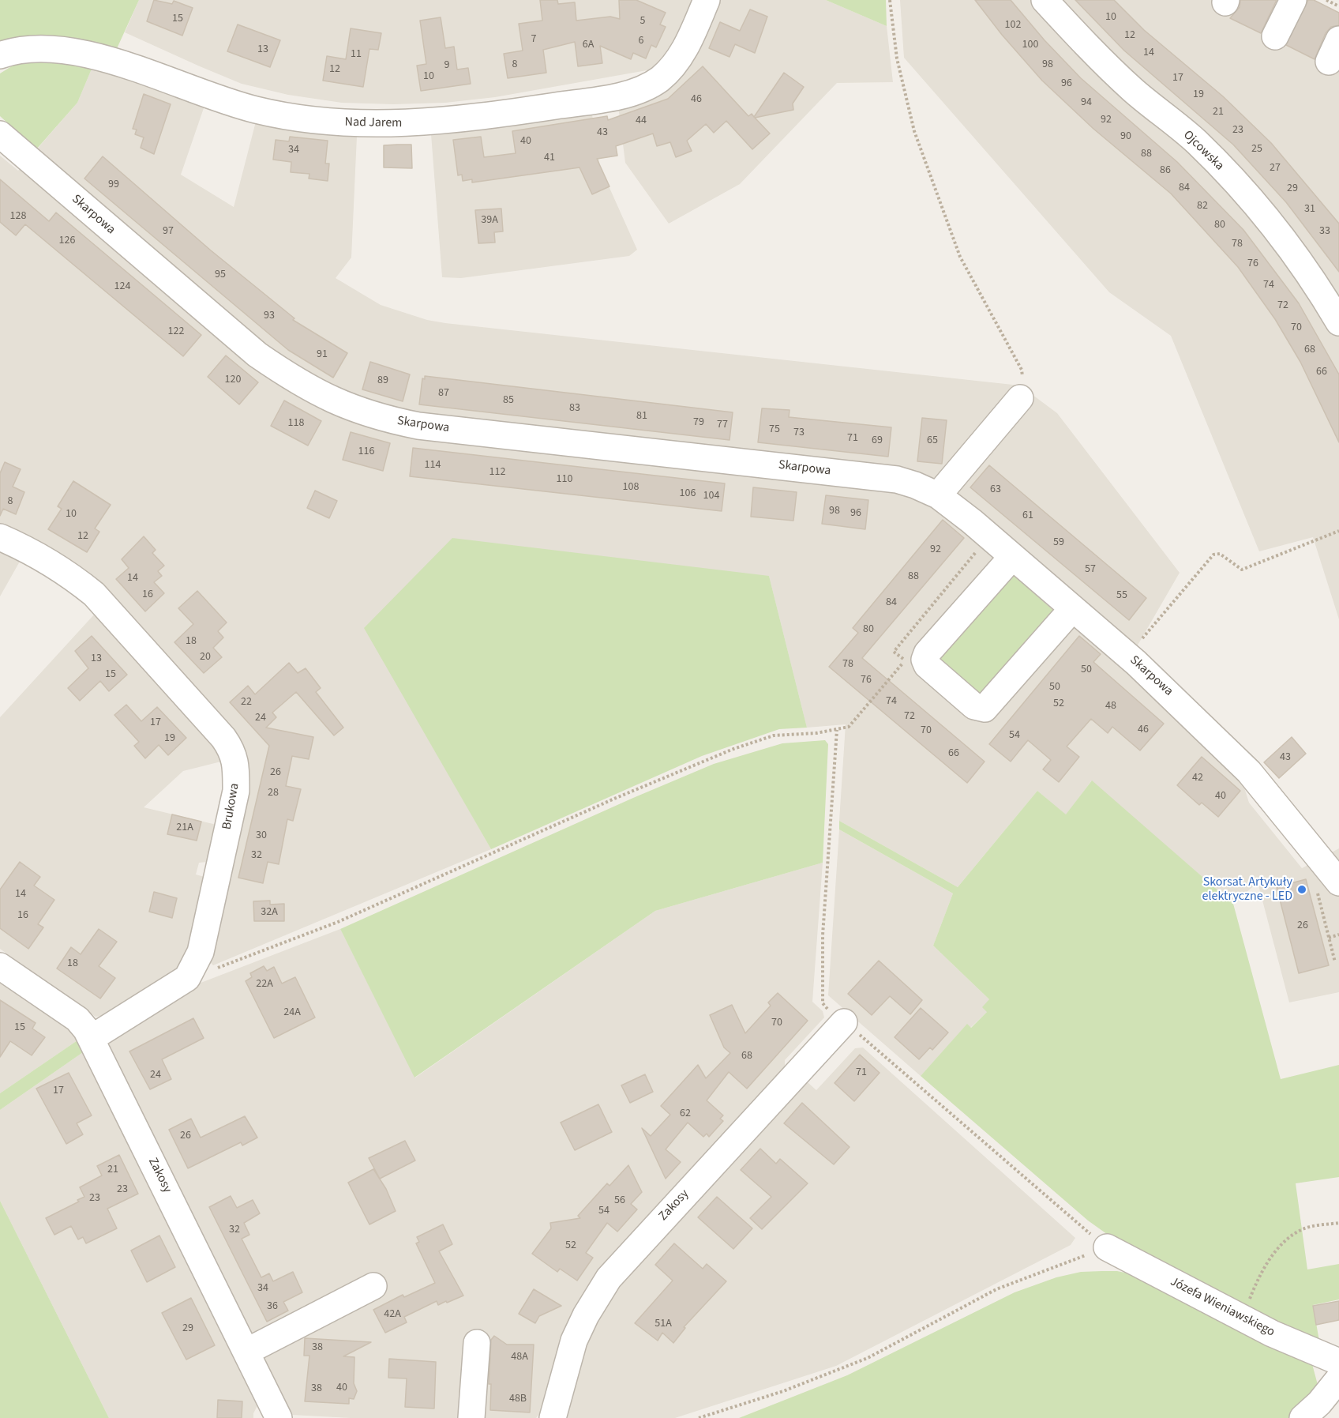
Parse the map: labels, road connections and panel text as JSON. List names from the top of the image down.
{
  "streets": {
    "street": [
      "Nad Jarem",
      "Ojcowska",
      "Skarpowa",
      "Brukowa",
      "Zakosy",
      "Józefa Wieniawskiego"
    ]
  },
  "crossings": [
    ["Brukowa", "Zakosy"]
  ],
  "places": ["Skorsat. Artykuły elektryczne - LED"],
  "house_numbers": [
    "10",
    "15",
    "5",
    "102",
    "12",
    "7",
    "6",
    "6A",
    "100",
    "13",
    "14",
    "11",
    "8",
    "98",
    "9",
    "12",
    "10",
    "17",
    "96",
    "19",
    "46",
    "94",
    "21",
    "92",
    "44",
    "23",
    "43",
    "90",
    "40",
    "25",
    "34",
    "88",
    "41",
    "27",
    "86",
    "99",
    "84",
    "29",
    "82",
    "31",
    "128",
    "39A",
    "80",
    "97",
    "33",
    "126",
    "78",
    "76",
    "95",
    "74",
    "124",
    "72",
    "93",
    "70",
    "122",
    "68",
    "91",
    "66",
    "120",
    "89",
    "87",
    "85",
    "83",
    "81",
    "79",
    "118",
    "77",
    "75",
    "73",
    "71",
    "69",
    "65",
    "116",
    "114",
    "112",
    "110",
    "108",
    "63",
    "106",
    "104",
    "8",
    "98",
    "96",
    "10",
    "61",
    "12",
    "59",
    "92",
    "57",
    "88",
    "14",
    "16",
    "55",
    "84",
    "80",
    "18",
    "20",
    "13",
    "78",
    "50",
    "15",
    "76",
    "50",
    "74",
    "22",
    "52",
    "48",
    "72",
    "24",
    "17",
    "46",
    "70",
    "54",
    "19",
    "66",
    "43",
    "26",
    "42",
    "28",
    "40",
    "21A",
    "30",
    "32",
    "14",
    "32A",
    "16",
    "26",
    "18",
    "22A",
    "24A",
    "70",
    "15",
    "68",
    "71",
    "24",
    "17",
    "62",
    "26",
    "21",
    "23",
    "23",
    "56",
    "54",
    "32",
    "52",
    "34",
    "36",
    "42A",
    "51A",
    "29",
    "38",
    "48A",
    "40",
    "38",
    "48B"
  ]
}
